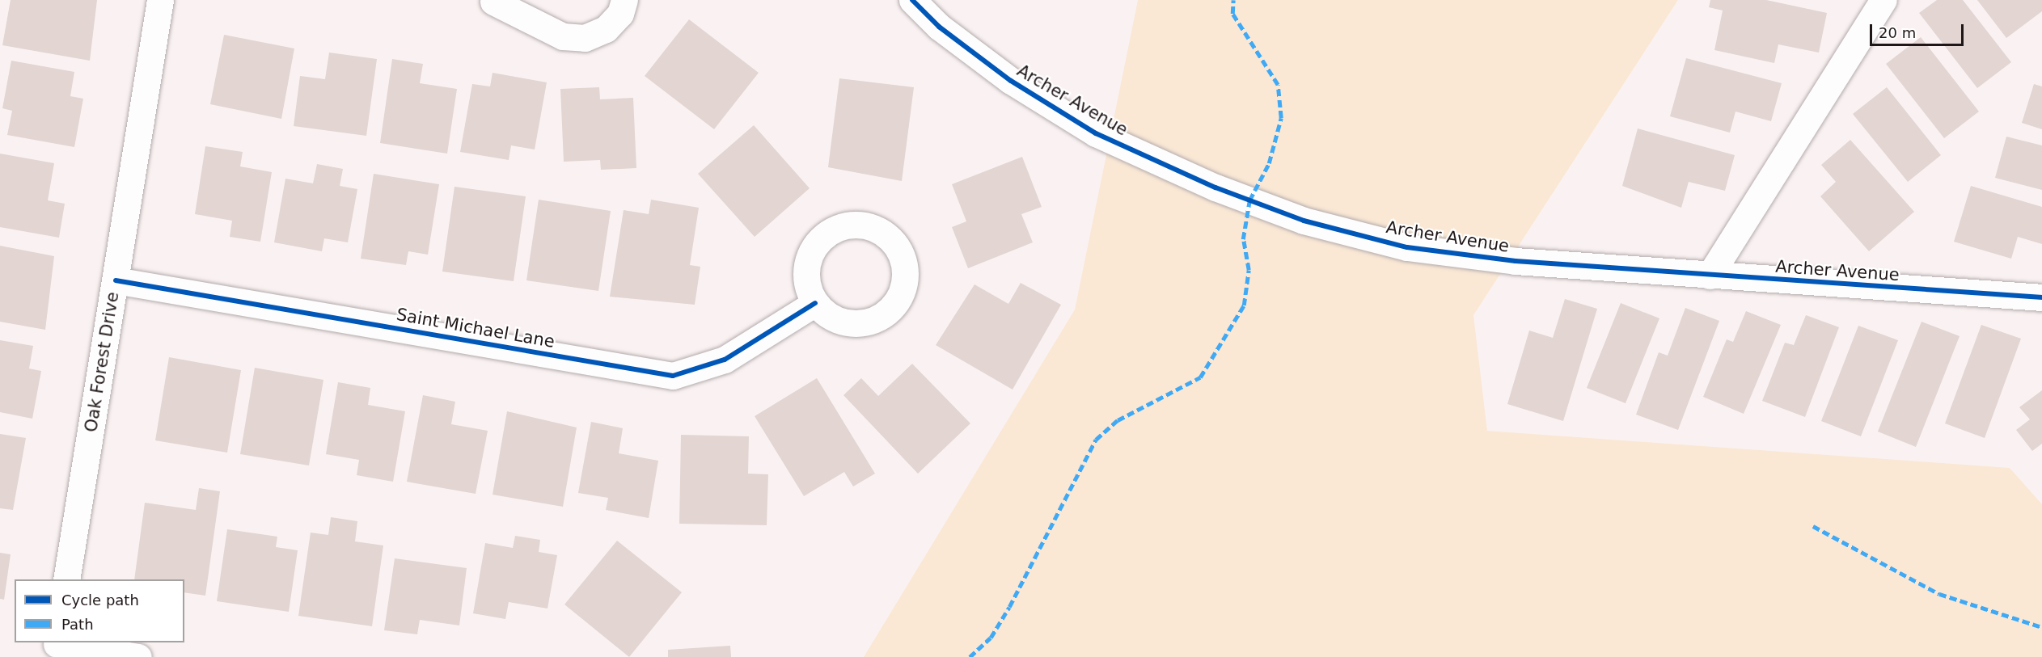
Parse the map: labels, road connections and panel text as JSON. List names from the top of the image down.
{
  "streets": {
    "street": ["Archer Avenue", "Saint Michael Lane", "Oak Forest Drive"]
  },
  "crossings": [
    ["Saint Michael Lane", "Oak Forest Drive"]
  ],
  "legend": ["Cycle path", "Path"],
  "scale_bar": "20 m"
}
